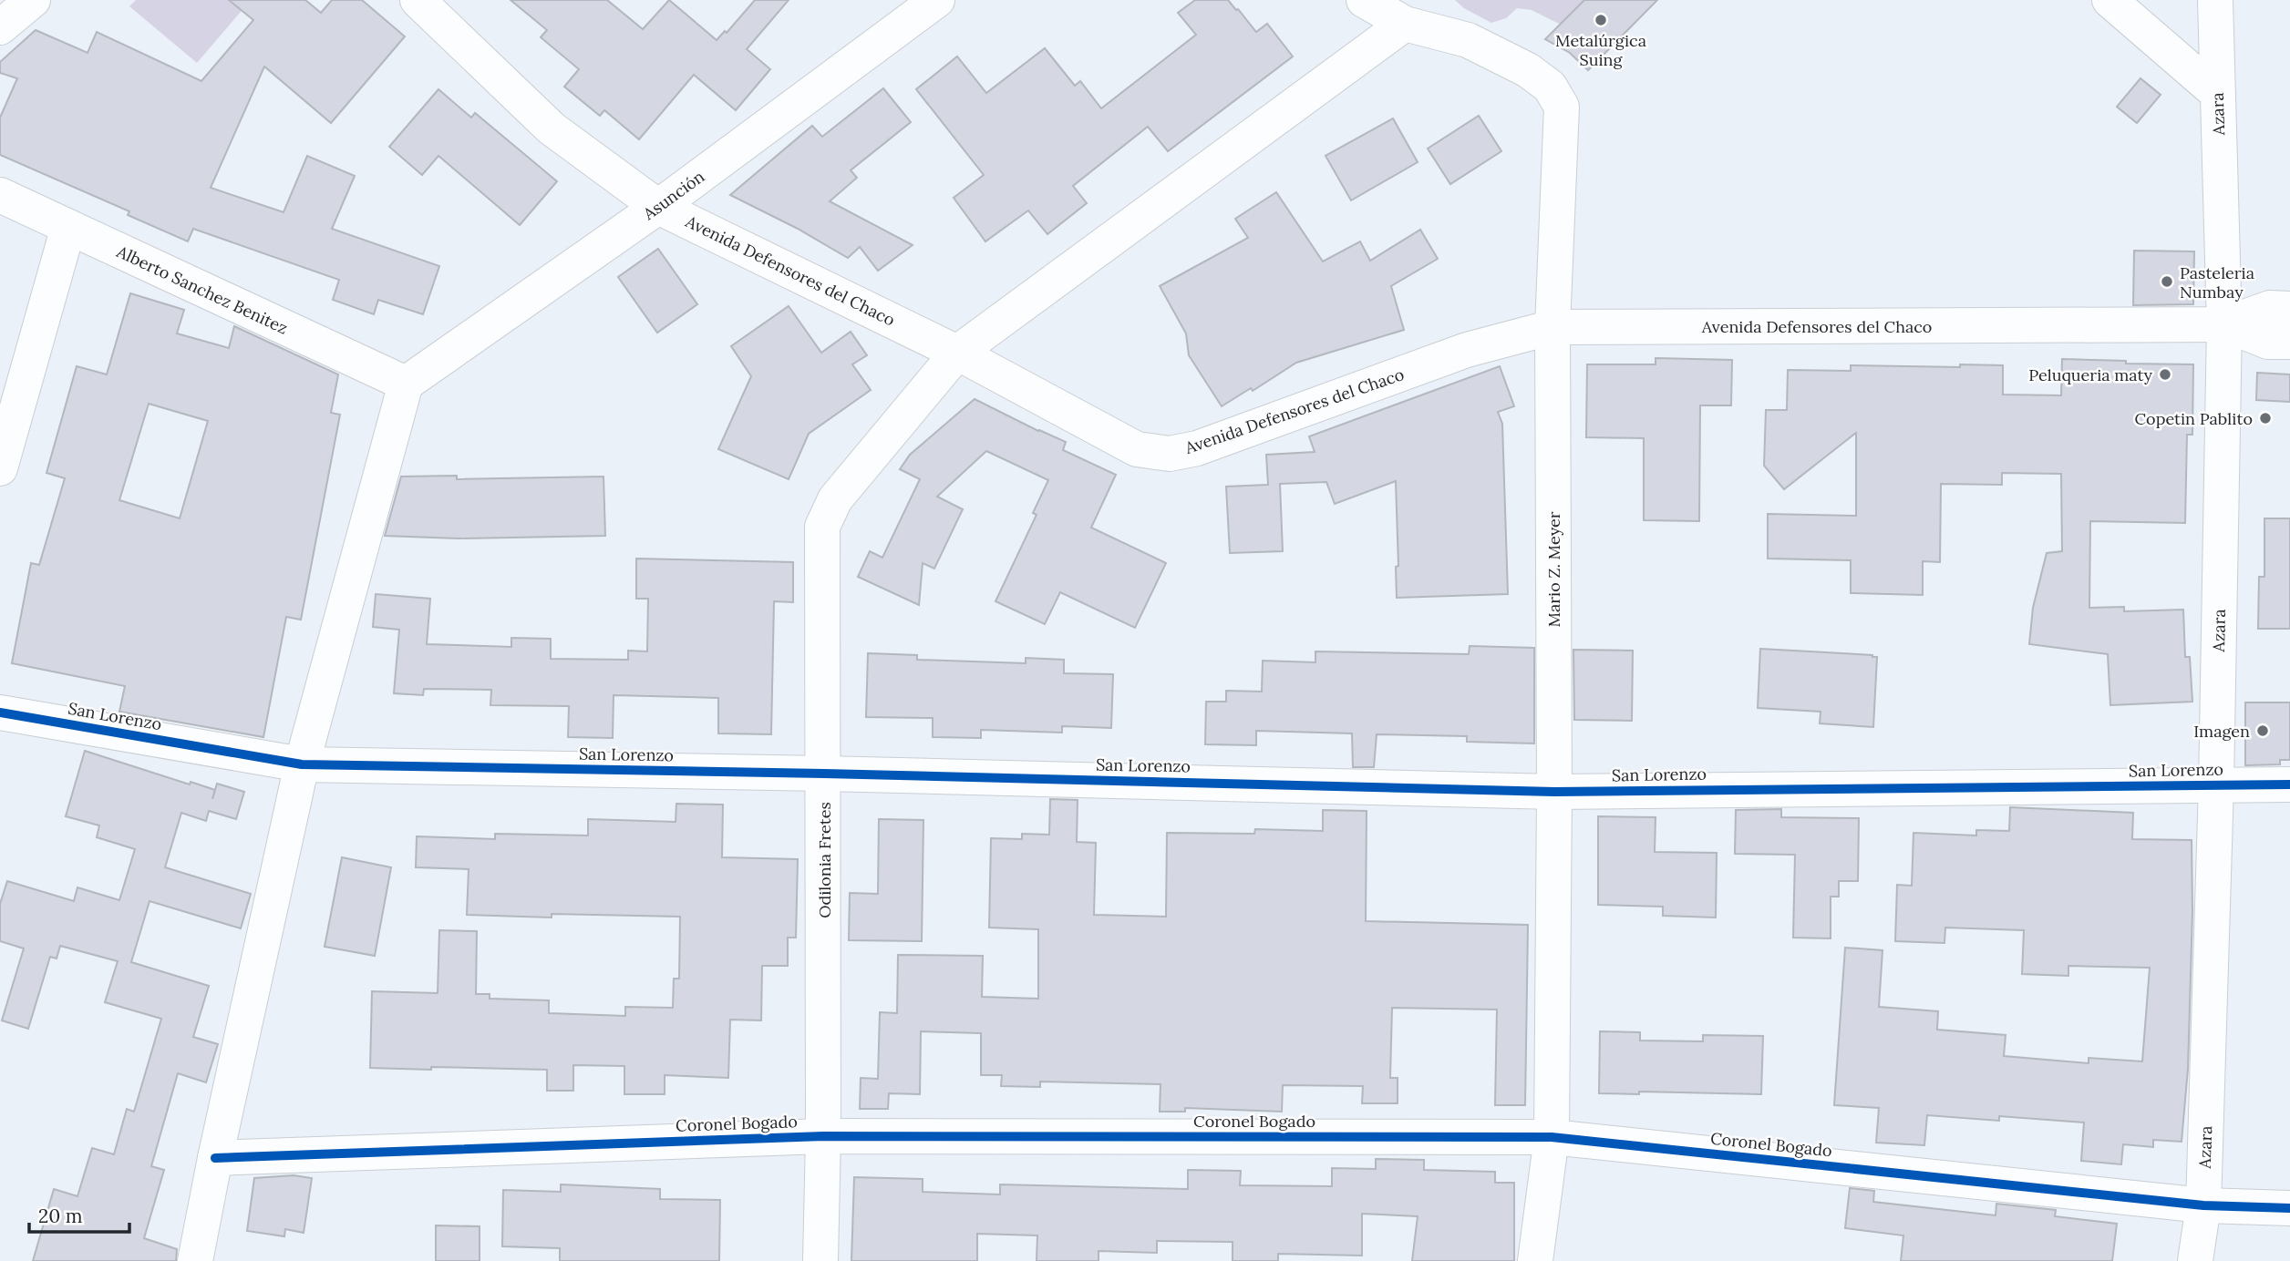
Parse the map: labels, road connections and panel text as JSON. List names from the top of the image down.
{
  "streets": {
    "street": [
      "Azara",
      "Asunción",
      "Avenida Defensores del Chaco",
      "Alberto Sanchez Benitez",
      "Mario Z. Meyer",
      "San Lorenzo",
      "Odilonia Fretes",
      "Coronel Bogado"
    ]
  },
  "crossings": [
    ["Azara", "Avenida Defensores del Chaco"],
    ["Azara", "San Lorenzo"],
    ["Azara", "Coronel Bogado"],
    ["Asunción", "Avenida Defensores del Chaco"],
    ["Asunción", "Alberto Sanchez Benitez"],
    ["Avenida Defensores del Chaco", "Mario Z. Meyer"],
    ["Avenida Defensores del Chaco", "Odilonia Fretes"],
    ["Mario Z. Meyer", "San Lorenzo"],
    ["Mario Z. Meyer", "Odilonia Fretes"],
    ["Mario Z. Meyer", "Coronel Bogado"],
    ["San Lorenzo", "Odilonia Fretes"],
    ["Odilonia Fretes", "Coronel Bogado"]
  ],
  "places": [
    "Metalúrgica Suing",
    "Pasteleria Numbay",
    "Peluqueria maty",
    "Copetin Pablito",
    "Imagen"
  ],
  "scale_bar": "20 m"
}
